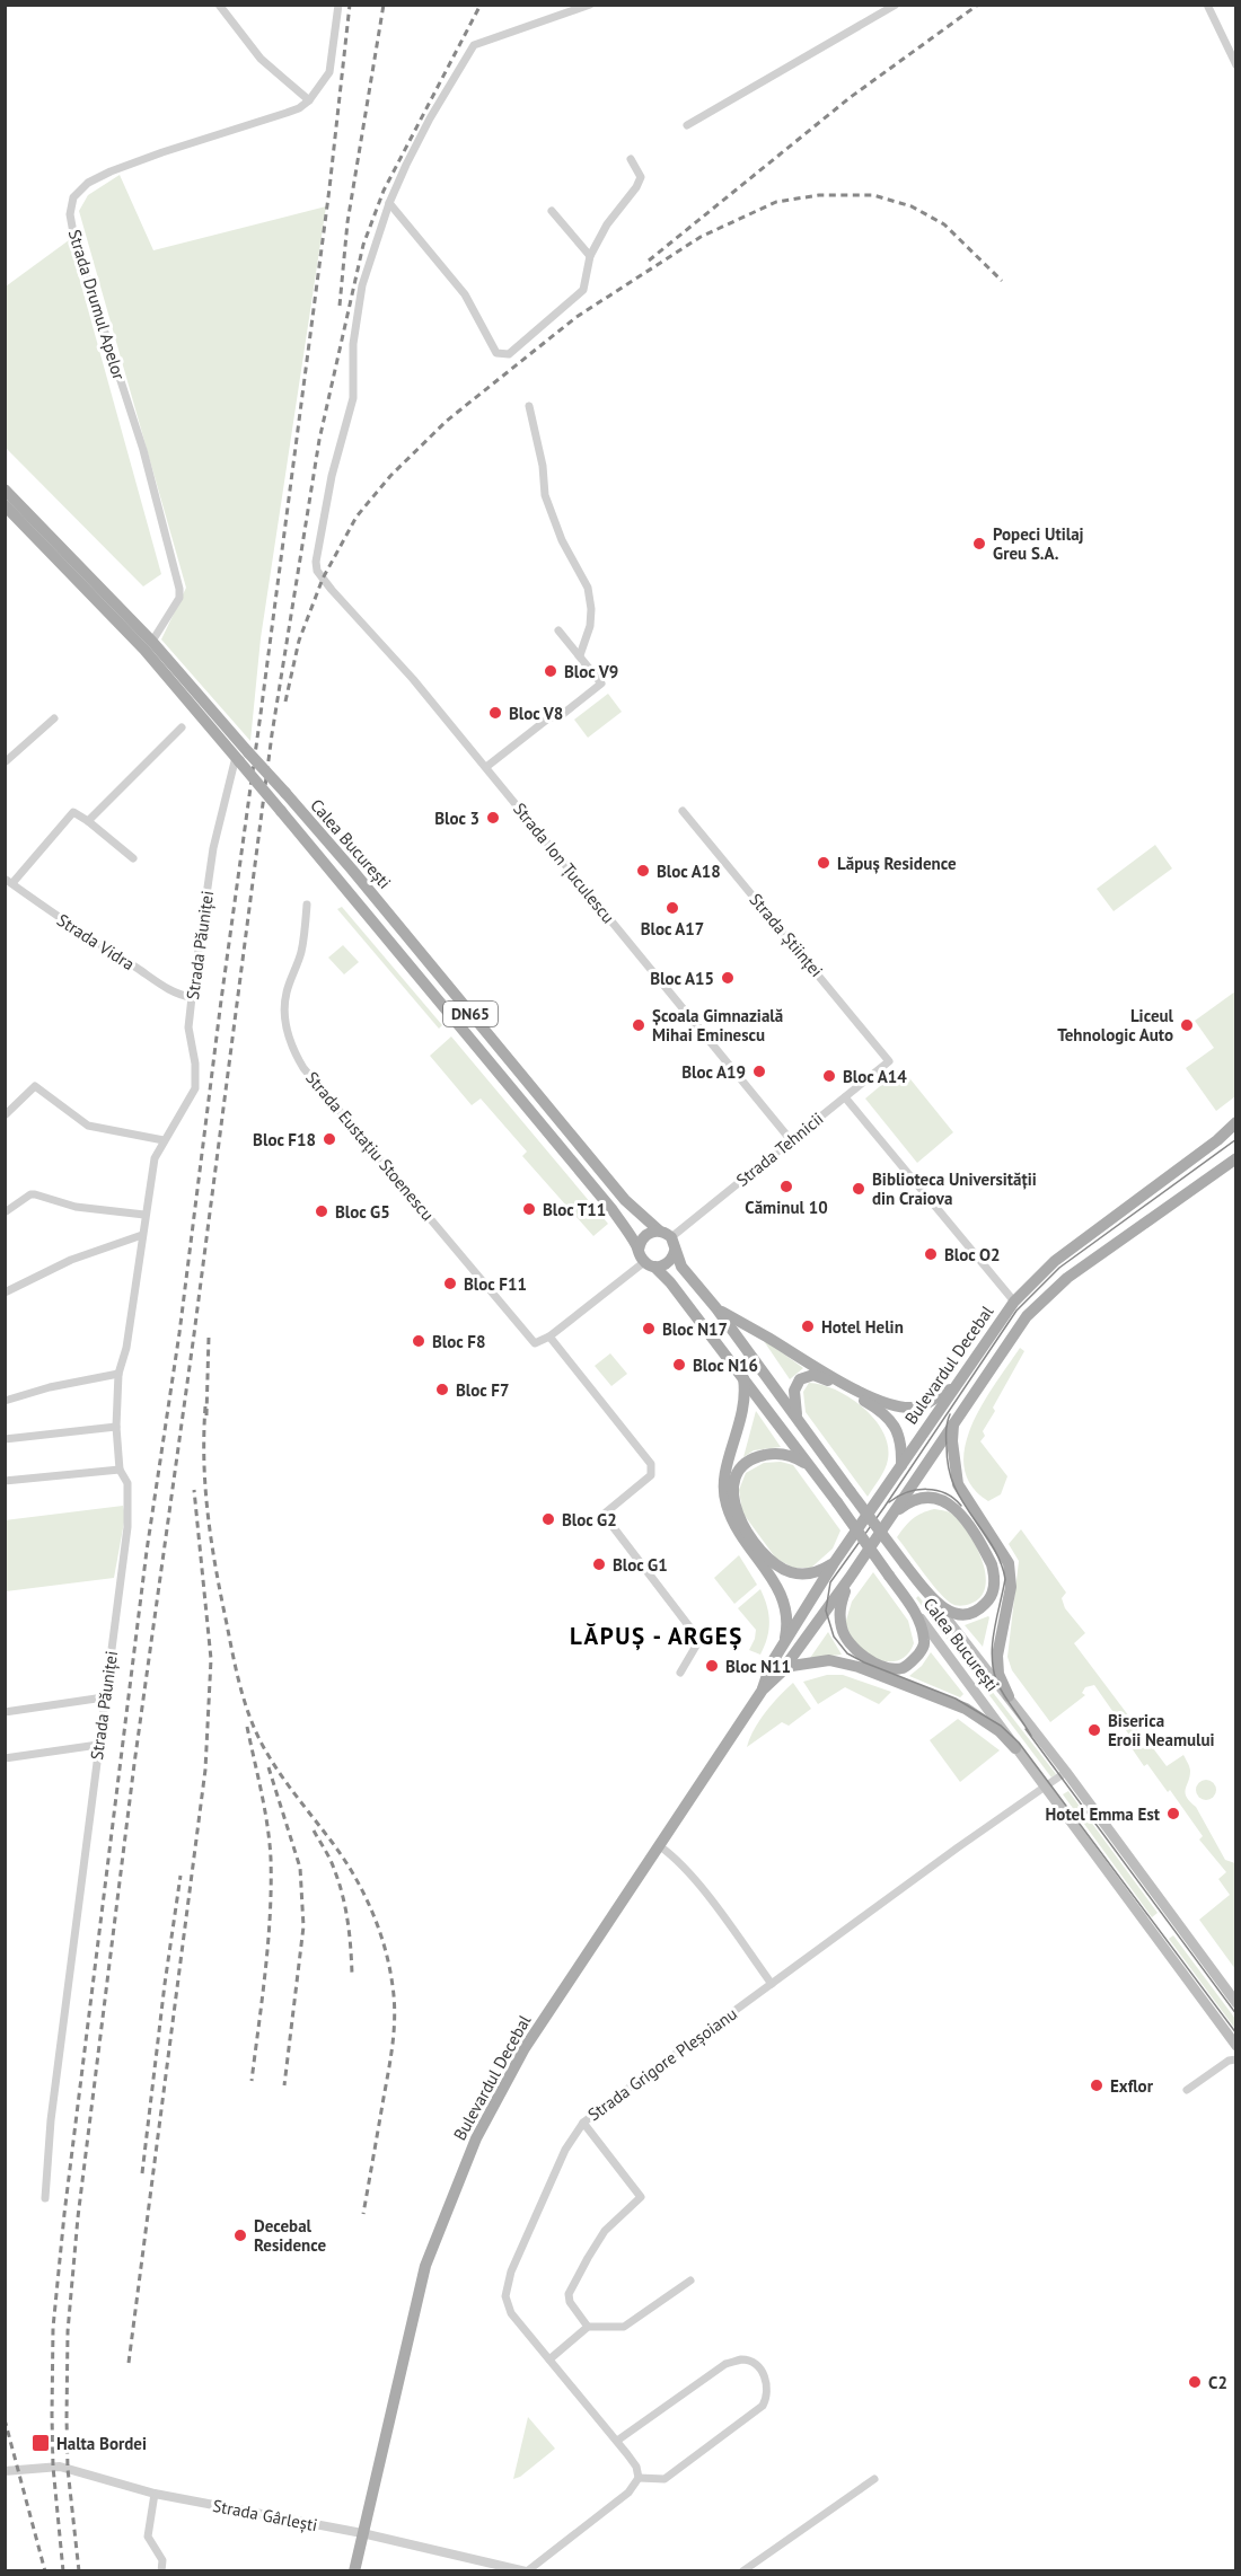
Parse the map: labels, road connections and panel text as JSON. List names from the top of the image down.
{
  "streets": {
    "main road": ["Calea București", "DN65", "Bulevardul Decebal"],
    "street": [
      "Strada Drumul Apelor",
      "Strada Ion Țuculescu",
      "Strada Științei",
      "Strada Vidra",
      "Strada Păuniței",
      "Strada Eustațiu Stoenescu",
      "Strada Tehnicii",
      "Strada Grigore Pleșoianu",
      "Strada Gârlești"
    ]
  },
  "crossings": [
    ["Strada Drumul Apelor", "Calea București"],
    ["Calea București", "Strada Păuniței"],
    ["Calea București", "Strada Tehnicii"],
    ["Calea București", "Strada Grigore Pleșoianu"],
    ["Strada Ion Țuculescu", "Strada Tehnicii"],
    ["Strada Științei", "Strada Tehnicii"],
    ["Strada Vidra", "Strada Păuniței"],
    ["Bulevardul Decebal", "Strada Gârlești"]
  ],
  "districts": ["LĂPUȘ - ARGEȘ"],
  "places": {
    "other": [
      "Popeci Utilaj Greu S.A.",
      "Bloc V9",
      "Bloc V8",
      "Bloc 3",
      "Lăpuș Residence",
      "Bloc A18",
      "Bloc A17",
      "Bloc A15",
      "Școala Gimnazială Mihai Eminescu",
      "Liceul Tehnologic Auto",
      "Bloc A19",
      "Bloc A14",
      "Bloc F18",
      "Căminul 10",
      "Biblioteca Universității din Craiova",
      "Bloc T11",
      "Bloc G5",
      "Bloc O2",
      "Bloc F11",
      "Hotel Helin",
      "Bloc N17",
      "Bloc F8",
      "Bloc N16",
      "Bloc F7",
      "Bloc G2",
      "Bloc G1",
      "Bloc N11",
      "Biserica Eroii Neamului",
      "Hotel Emma Est",
      "Exflor",
      "Decebal Residence",
      "C2"
    ],
    "transit": ["Halta Bordei"]
  }
}
